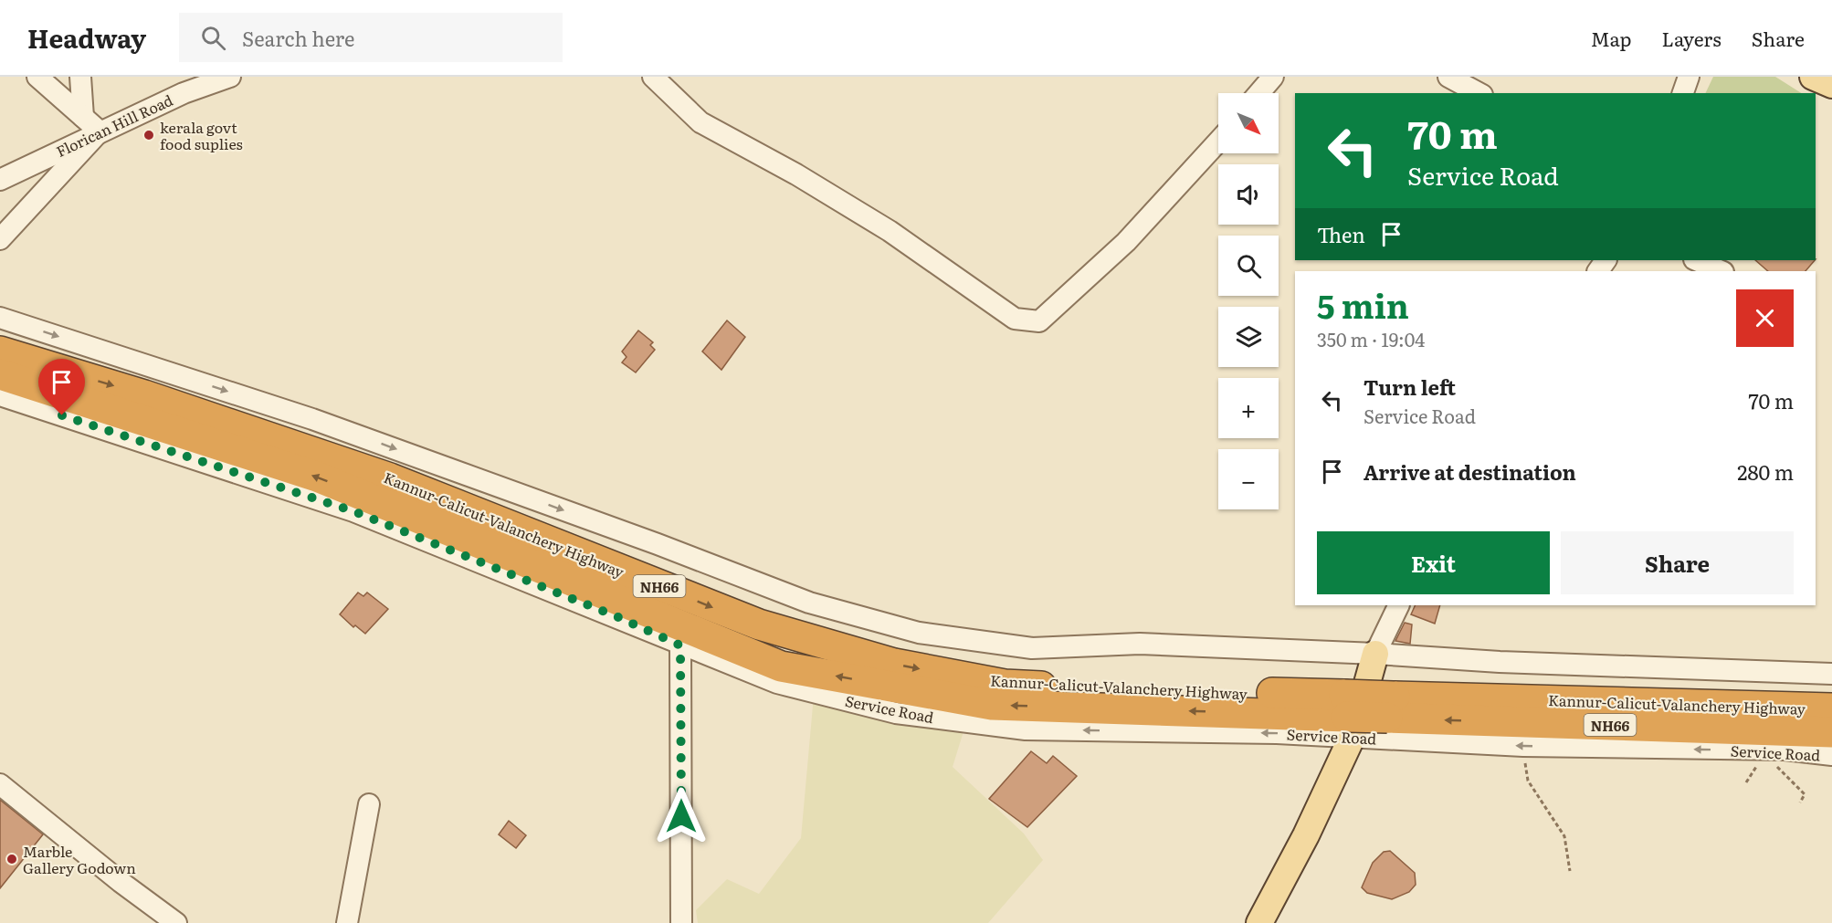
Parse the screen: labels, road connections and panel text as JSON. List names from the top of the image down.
{
  "streets": {
    "highway": ["Kannur-Calicut-Valanchery Highway", "NH66"],
    "street": ["Florican Hill Road", "Service Road"]
  },
  "crossings": [
    ["Kannur-Calicut-Valanchery Highway", "NH66"],
    ["Kannur-Calicut-Valanchery Highway", "Service Road"],
    ["NH66", "Service Road"]
  ],
  "places": ["kerala govt food suplies", "Marble Gallery Godown"],
  "north": "bottom right",
  "page": {
    "header": "Headway",
    "search": "Search here",
    "nav": ["Map", "Layers", "Share"],
    "map_buttons": ["+", "−"],
    "turn": ["70 m", "Service Road"],
    "then": "Then",
    "heading": ["5 min", "350 m · 19:04"],
    "list": [
      {
        "name": "Turn left",
        "note": "Service Road",
        "value": "70 m"
      },
      {
        "name": "Arrive at destination",
        "value": "280 m"
      }
    ],
    "buttons": ["Exit", "Share"]
  }
}
